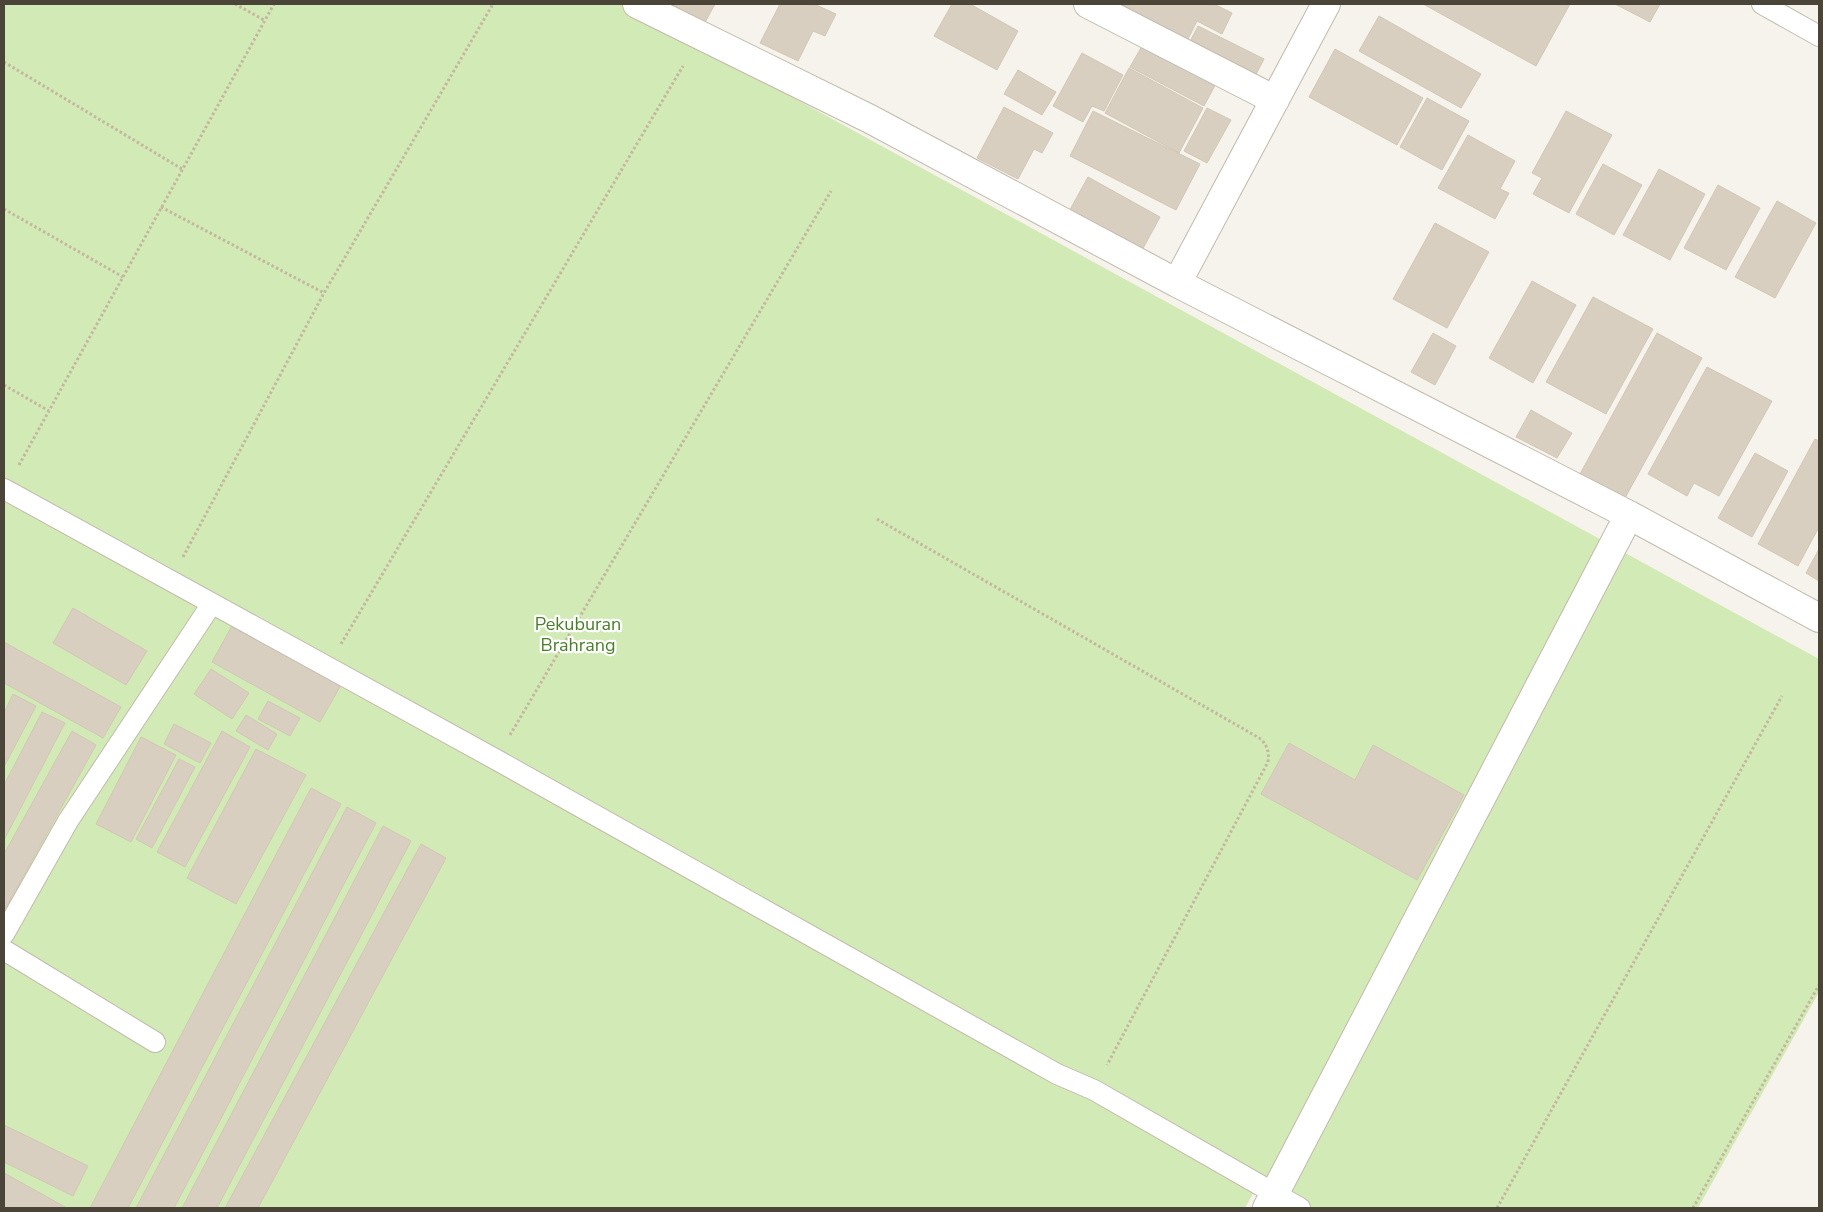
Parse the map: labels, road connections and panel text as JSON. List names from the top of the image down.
{
  "parks": ["Pekuburan Brahrang"]
}
